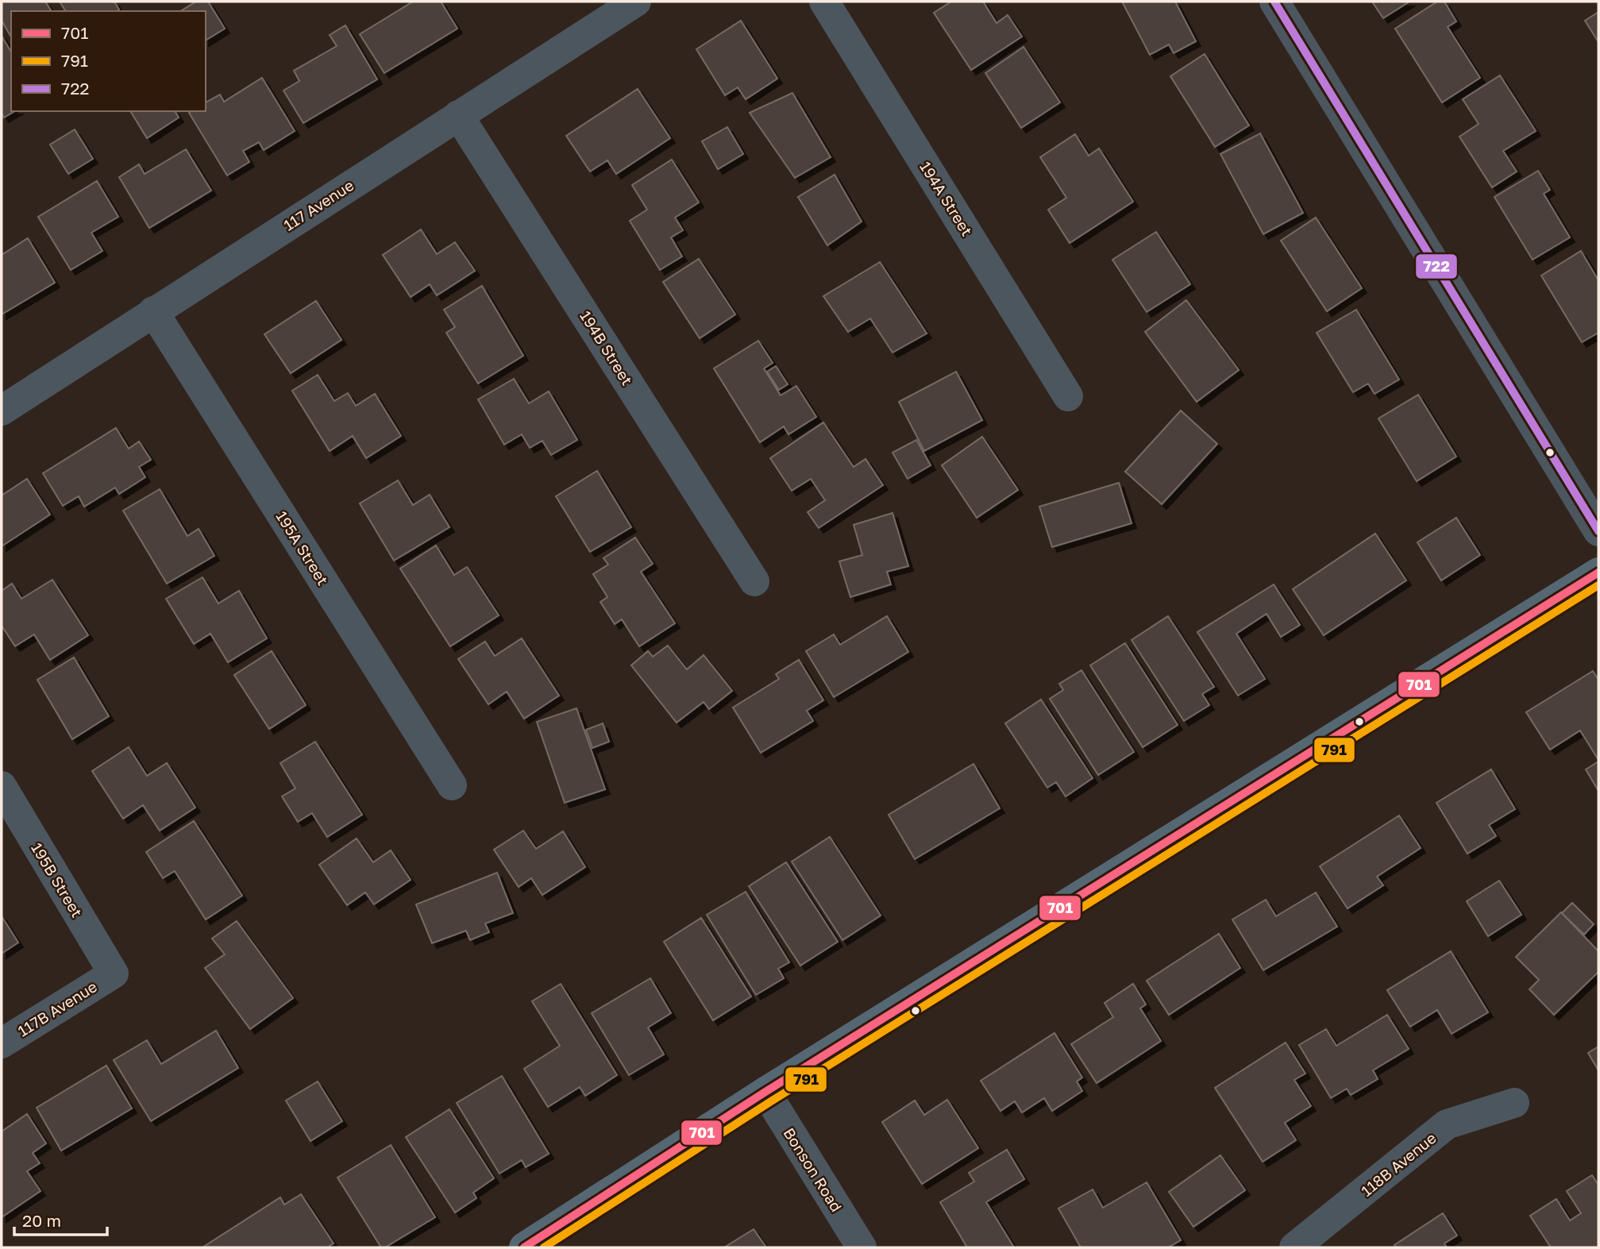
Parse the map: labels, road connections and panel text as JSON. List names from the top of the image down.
{
  "streets": {
    "street": [
      "194A Street",
      "117 Avenue",
      "194B Street",
      "195A Street",
      "195B Street",
      "117B Avenue",
      "118B Avenue",
      "Bonson Road"
    ]
  },
  "crossings": [
    ["117 Avenue", "194B Street"],
    ["117 Avenue", "195A Street"],
    ["195B Street", "117B Avenue"]
  ],
  "lines": ["transit line 722", "transit line 701", "transit line 791"],
  "legend": ["701", "791", "722"],
  "scale_bar": "20 m"
}
